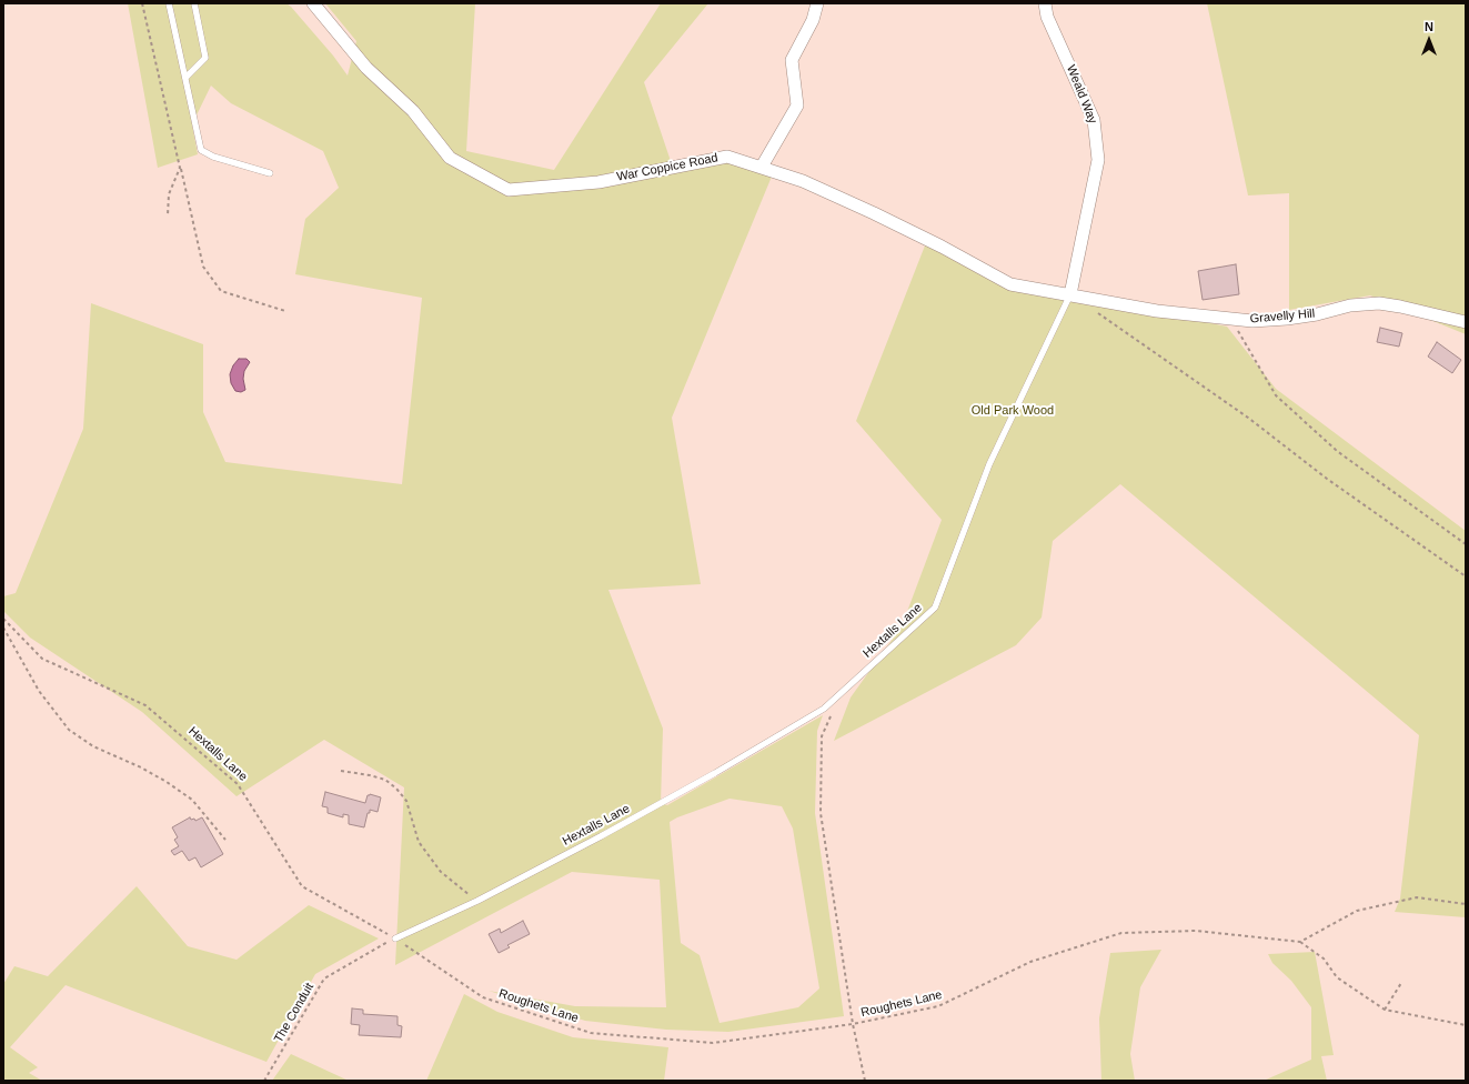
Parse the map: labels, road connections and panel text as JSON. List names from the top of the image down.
{
  "streets": {
    "street": ["Weald Way", "War Coppice Road", "Gravelly Hill"],
    "lane": ["Hextalls Lane"],
    "path": ["Roughets Lane", "The Conduit"]
  },
  "crossings": [
    ["Weald Way", "War Coppice Road"],
    ["Weald Way", "Gravelly Hill"],
    ["Weald Way", "Hextalls Lane"],
    ["War Coppice Road", "Gravelly Hill"],
    ["War Coppice Road", "Hextalls Lane"],
    ["Gravelly Hill", "Hextalls Lane"],
    ["Hextalls Lane", "Roughets Lane"],
    ["Hextalls Lane", "The Conduit"],
    ["Roughets Lane", "The Conduit"]
  ],
  "parks": ["Old Park Wood"],
  "north": "top"
}
